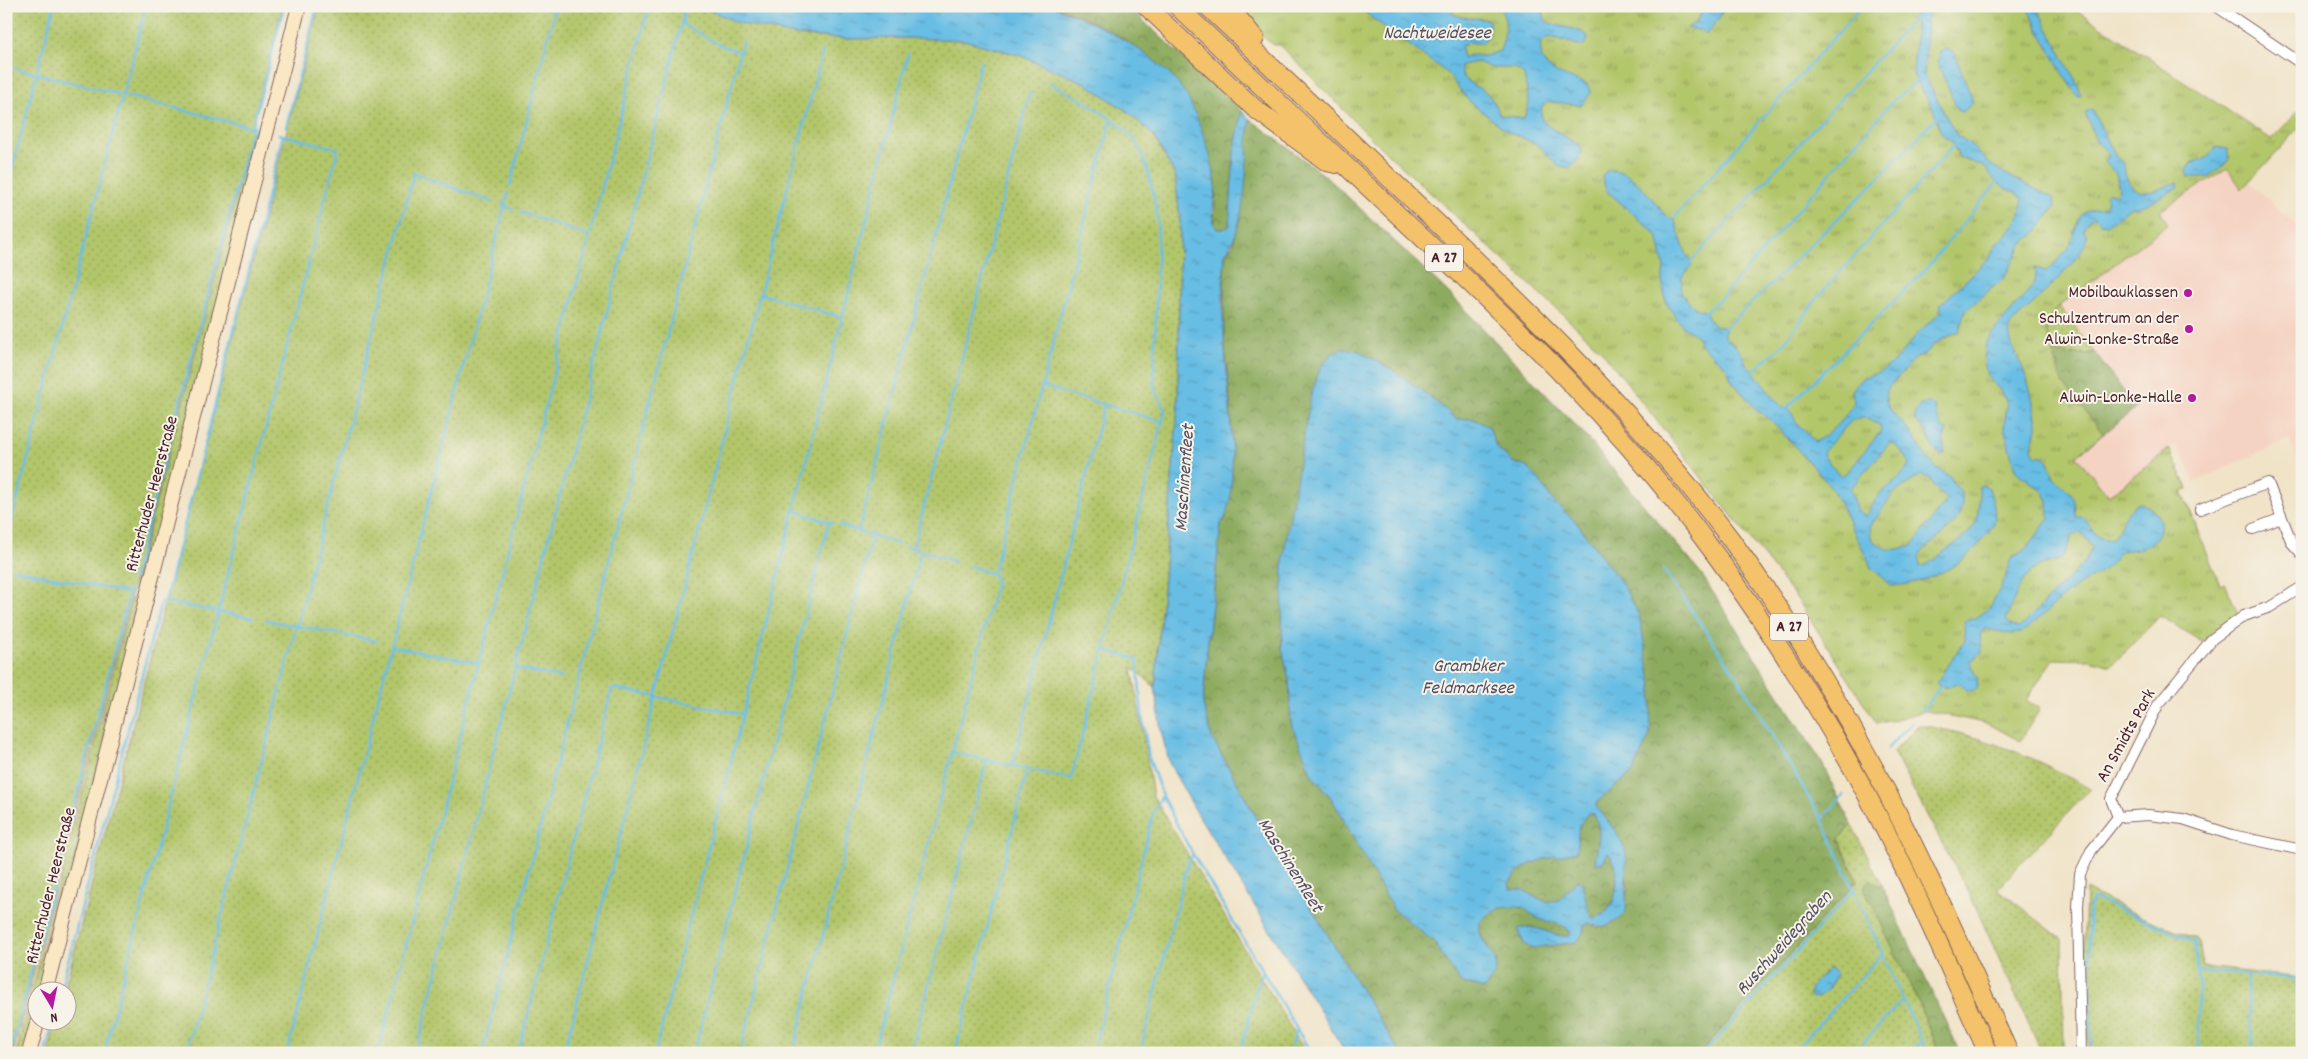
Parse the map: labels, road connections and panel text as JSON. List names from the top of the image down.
{
  "streets": {
    "highway": ["A 27"],
    "main road": ["Ritterhuder Heerstraße"],
    "street": ["An Smidts Park"]
  },
  "water": [
    "Nachtweidesee",
    "Maschinenfleet",
    "Grambker Feldmarksee",
    "Ruschweidegraben"
  ],
  "places": ["Mobilbauklassen", "Schulzentrum an der Alwin-Lonke-Straße", "Alwin-Lonke-Halle"],
  "north": "bottom"
}
